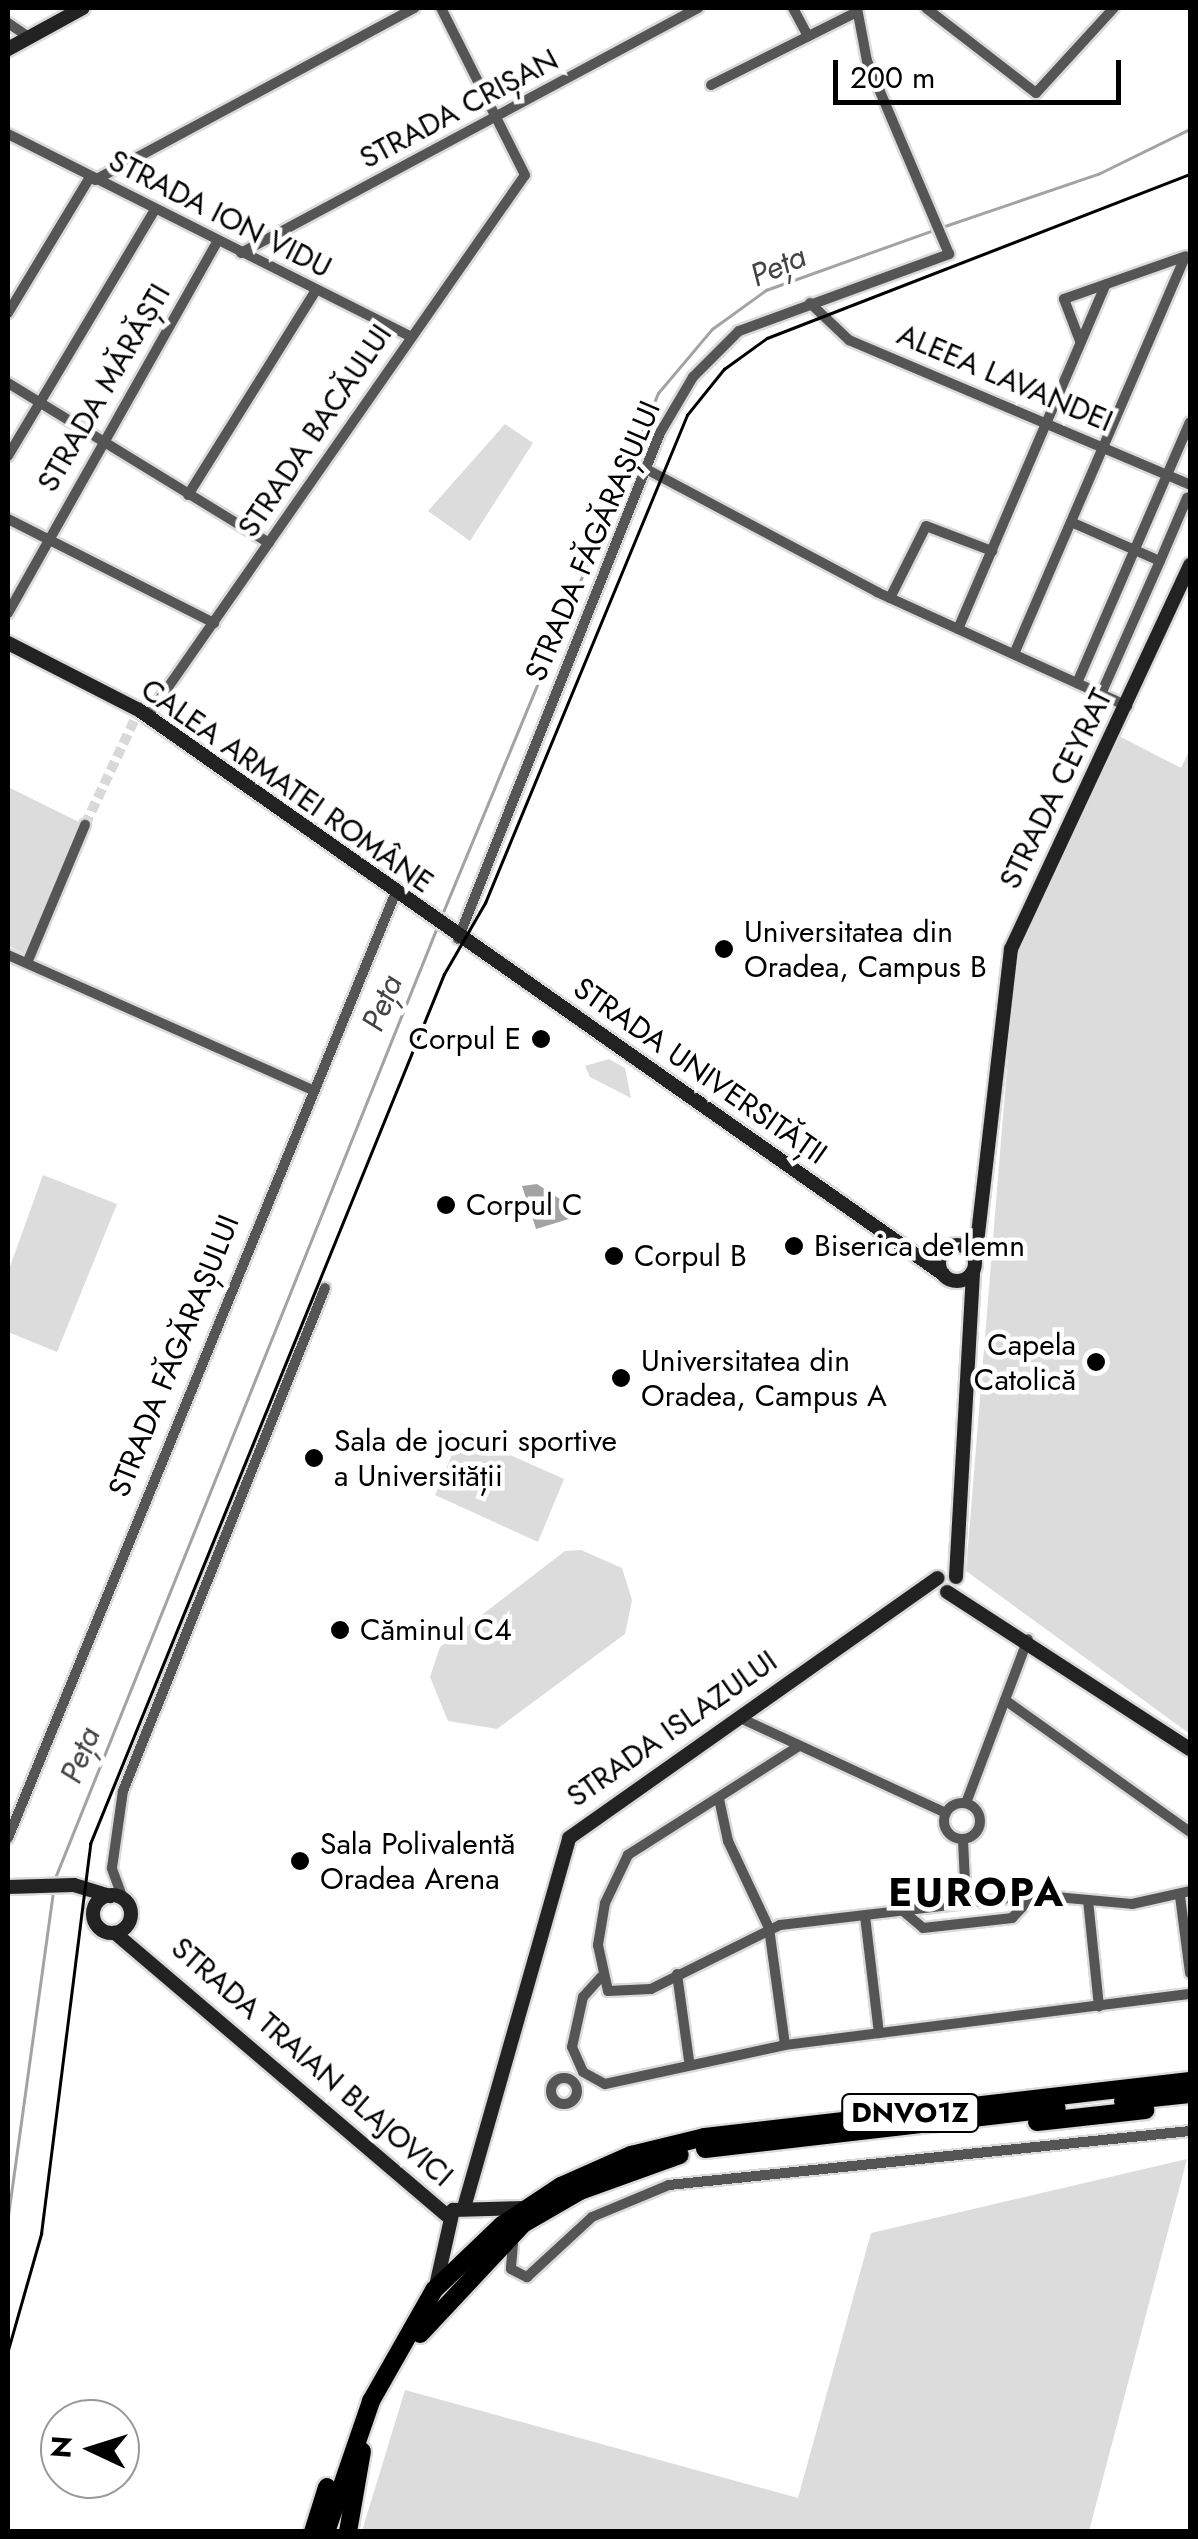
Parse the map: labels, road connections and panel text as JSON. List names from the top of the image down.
{
  "streets": {
    "highway": ["DNVO1Z"],
    "street": [
      "STRADA CRIȘAN",
      "STRADA ION VIDU",
      "ALEEA LAVANDEI",
      "STRADA MĂRĂȘTI",
      "STRADA BACĂULUI",
      "STRADA FĂGĂRAȘULUI",
      "CALEA ARMATEI ROMÂNE",
      "STRADA CEYRAT",
      "STRADA UNIVERSITĂȚII",
      "STRADA ISLAZULUI",
      "STRADA TRAIAN BLAJOVICI"
    ]
  },
  "crossings": [
    ["STRADA CRIȘAN", "STRADA ION VIDU"],
    ["STRADA CRIȘAN", "STRADA BACĂULUI"],
    ["STRADA ION VIDU", "STRADA MĂRĂȘTI"],
    ["STRADA ION VIDU", "STRADA BACĂULUI"],
    ["ALEEA LAVANDEI", "STRADA FĂGĂRAȘULUI"],
    ["STRADA BACĂULUI", "CALEA ARMATEI ROMÂNE"],
    ["STRADA FĂGĂRAȘULUI", "CALEA ARMATEI ROMÂNE"],
    ["STRADA FĂGĂRAȘULUI", "STRADA UNIVERSITĂȚII"],
    ["CALEA ARMATEI ROMÂNE", "STRADA UNIVERSITĂȚII"],
    ["STRADA ISLAZULUI", "STRADA TRAIAN BLAJOVICI"],
    ["STRADA TRAIAN BLAJOVICI", "DNVO1Z"]
  ],
  "districts": ["EUROPA"],
  "water": ["Peța"],
  "places": [
    "Universitatea din Oradea, Campus B",
    "Corpul E",
    "Corpul C",
    "Biserica de lemn",
    "Corpul B",
    "Capela Catolică",
    "Universitatea din Oradea, Campus A",
    "Sala de jocuri sportive a Universității",
    "Căminul C4",
    "Sala Polivalentă Oradea Arena"
  ],
  "scale_bar": "200 m",
  "north": "left"
}
